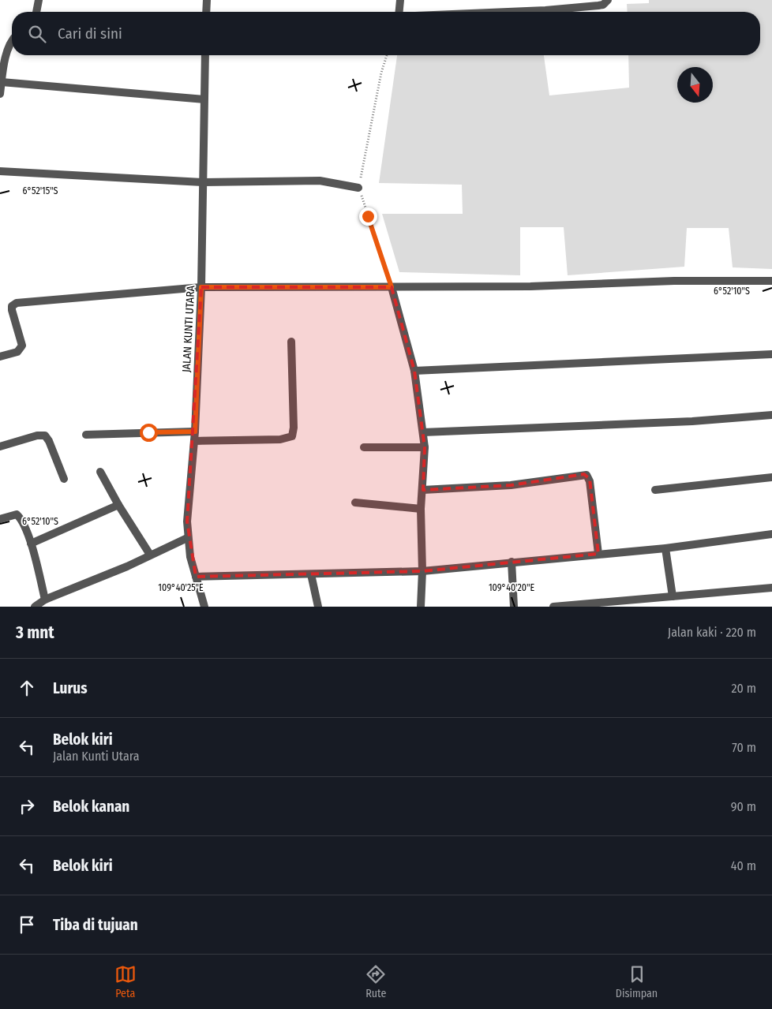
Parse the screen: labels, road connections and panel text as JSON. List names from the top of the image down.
{
  "streets": {
    "street": ["JALAN KUNTI UTARA"]
  },
  "north": "bottom",
  "page": {
    "search": "Cari di sini",
    "heading": ["3 mnt", "Jalan kaki · 220 m"],
    "list": [
      ["Lurus", "20 m"],
      ["Belok kiri", "Jalan Kunti Utara", "70 m"],
      ["Belok kanan", "90 m"],
      ["Belok kiri", "40 m"],
      "Tiba di tujuan"
    ],
    "nav": ["Peta", "Rute", "Disimpan"]
  },
  "coordinates": [
    "6°52'15\"S",
    "6°52'10\"S",
    "109°40'25\"E",
    "109°40'20\"E"
  ]
}
